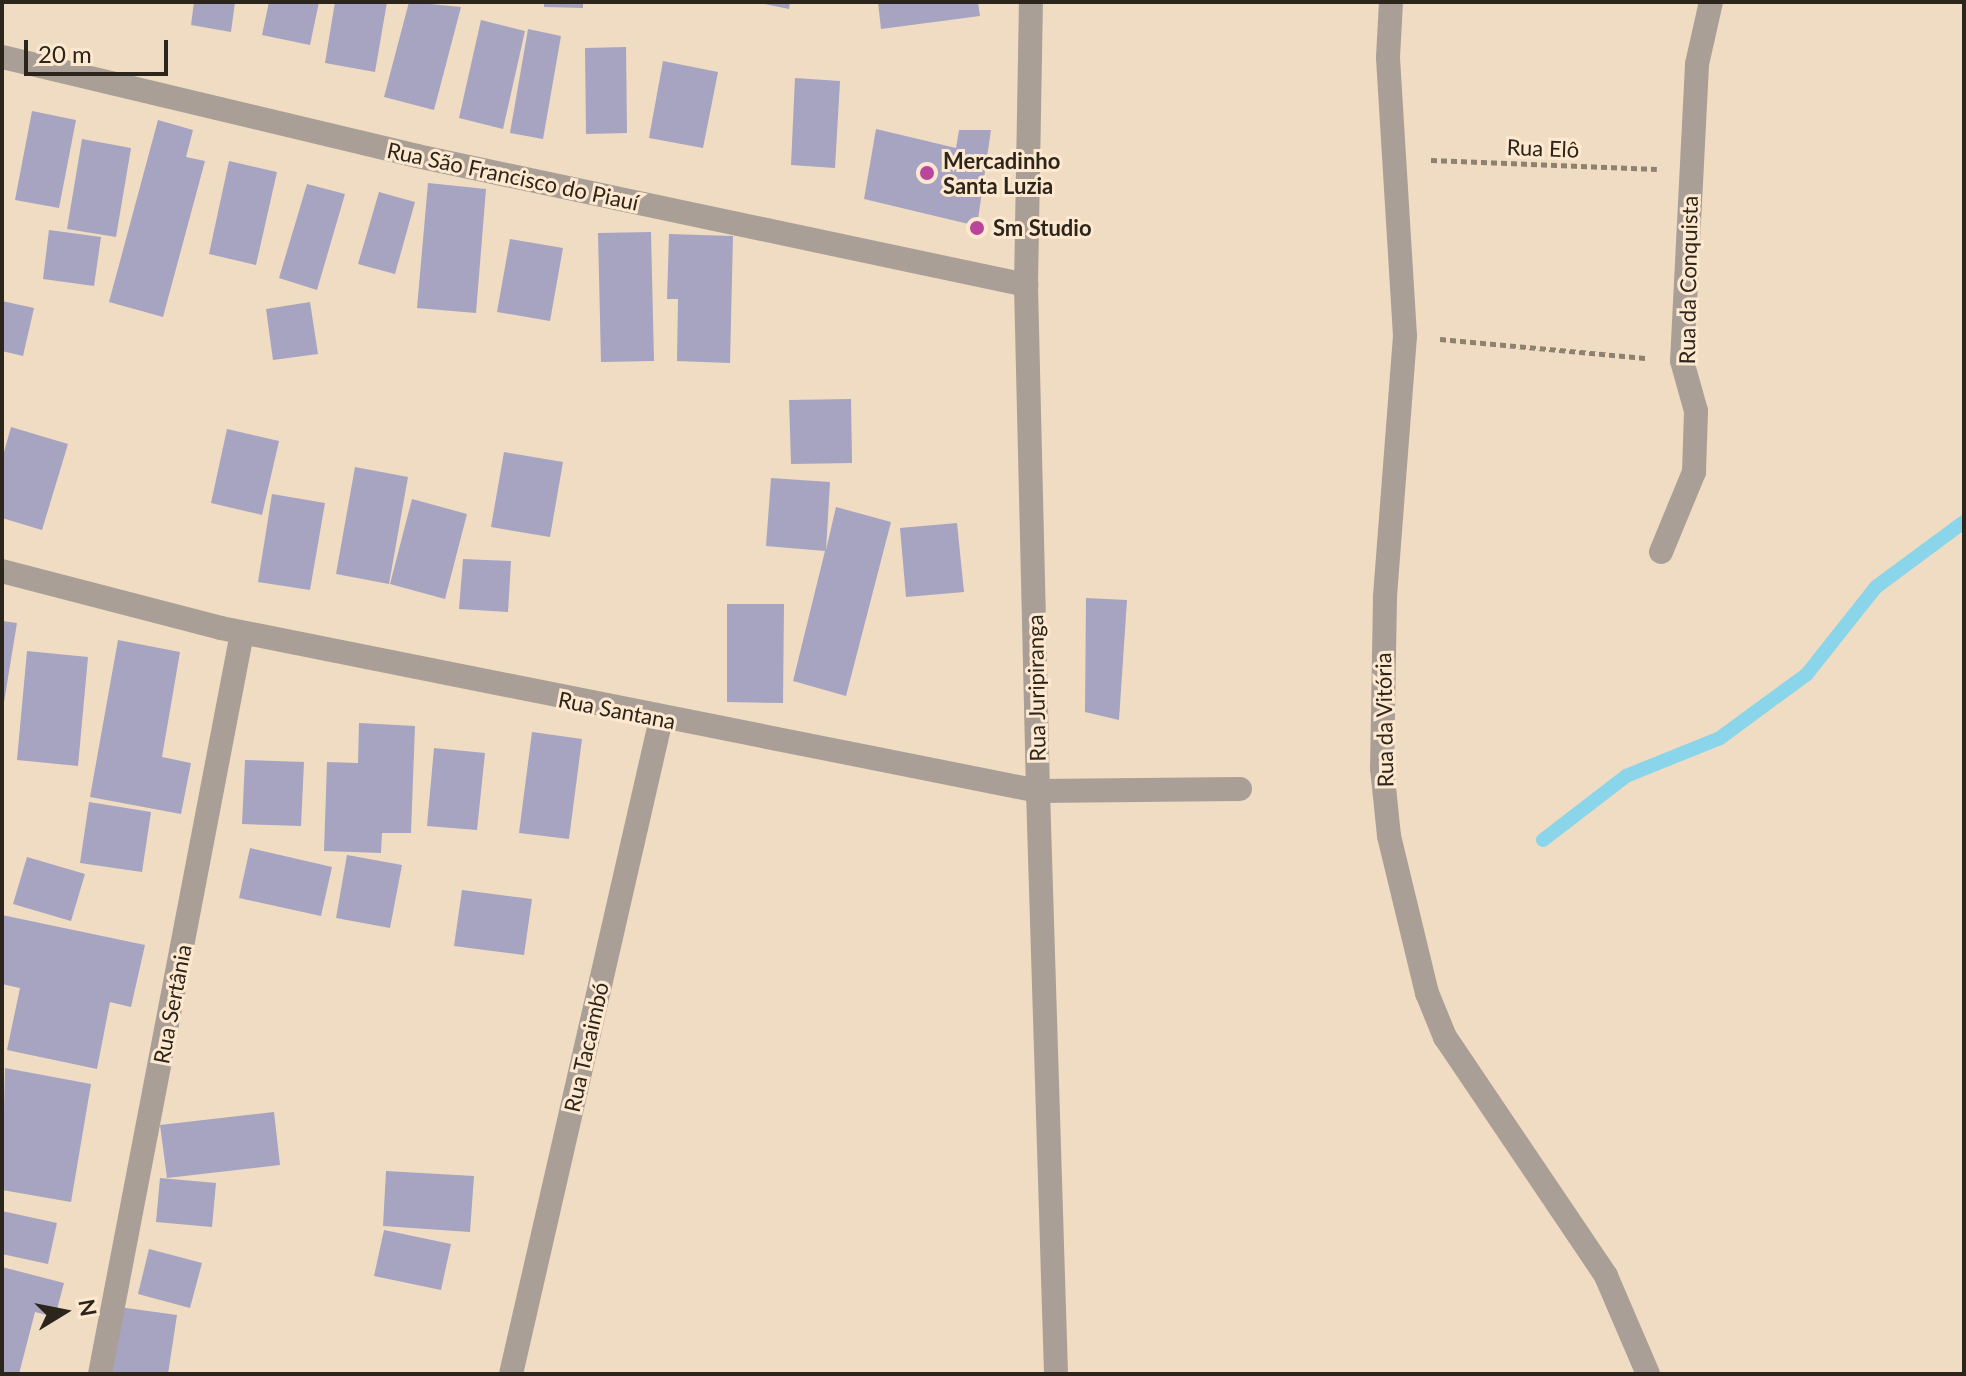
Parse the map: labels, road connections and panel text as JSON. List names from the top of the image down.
{
  "streets": {
    "street": [
      "Rua São Francisco do Piauí",
      "Rua da Conquista",
      "Rua Juripiranga",
      "Rua Santana",
      "Rua da Vitória",
      "Rua Sertânia",
      "Rua Tacaimbó"
    ],
    "path": ["Rua Elô"]
  },
  "crossings": [
    ["Rua Elô", "Rua da Conquista"],
    ["Rua Elô", "Rua da Vitória"],
    ["Rua São Francisco do Piauí", "Rua Juripiranga"],
    ["Rua Juripiranga", "Rua Santana"],
    ["Rua Santana", "Rua Sertânia"],
    ["Rua Santana", "Rua Tacaimbó"]
  ],
  "places": ["Mercadinho Santa Luzia", "Sm Studio"],
  "scale_bar": "20 m",
  "north": "right"
}
